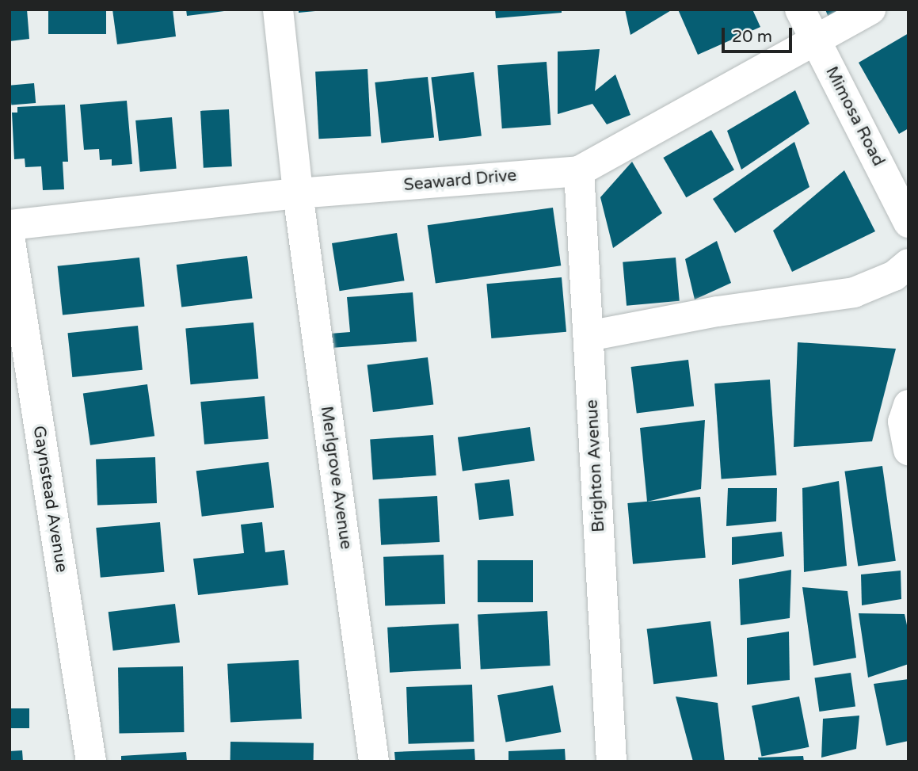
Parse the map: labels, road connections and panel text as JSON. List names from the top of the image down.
{
  "streets": {
    "street": [
      "Mimosa Road",
      "Seaward Drive",
      "Brighton Avenue",
      "Merlgrove Avenue",
      "Gaynstead Avenue"
    ]
  },
  "crossings": [
    ["Mimosa Road", "Seaward Drive"],
    ["Seaward Drive", "Brighton Avenue"],
    ["Seaward Drive", "Merlgrove Avenue"]
  ],
  "scale_bar": "20 m"
}
